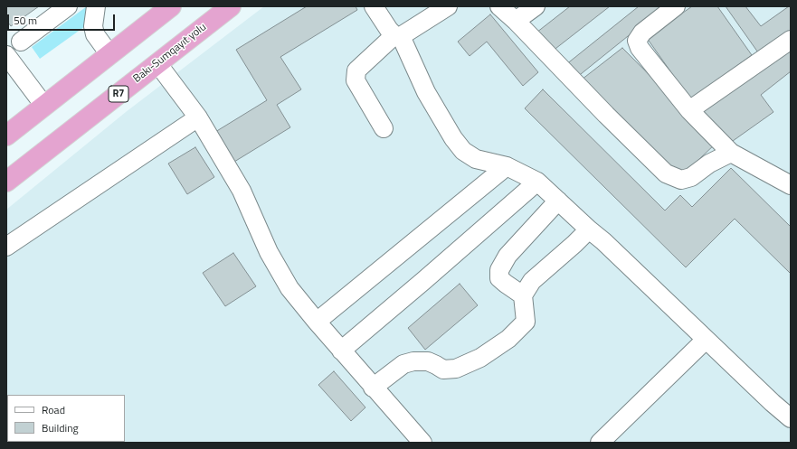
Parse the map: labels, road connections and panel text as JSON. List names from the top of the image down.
{
  "streets": {
    "highway": ["Bakı-Sumqayıt yolu", "R7"]
  },
  "legend": ["Road", "Building"],
  "scale_bar": "50 m"
}
